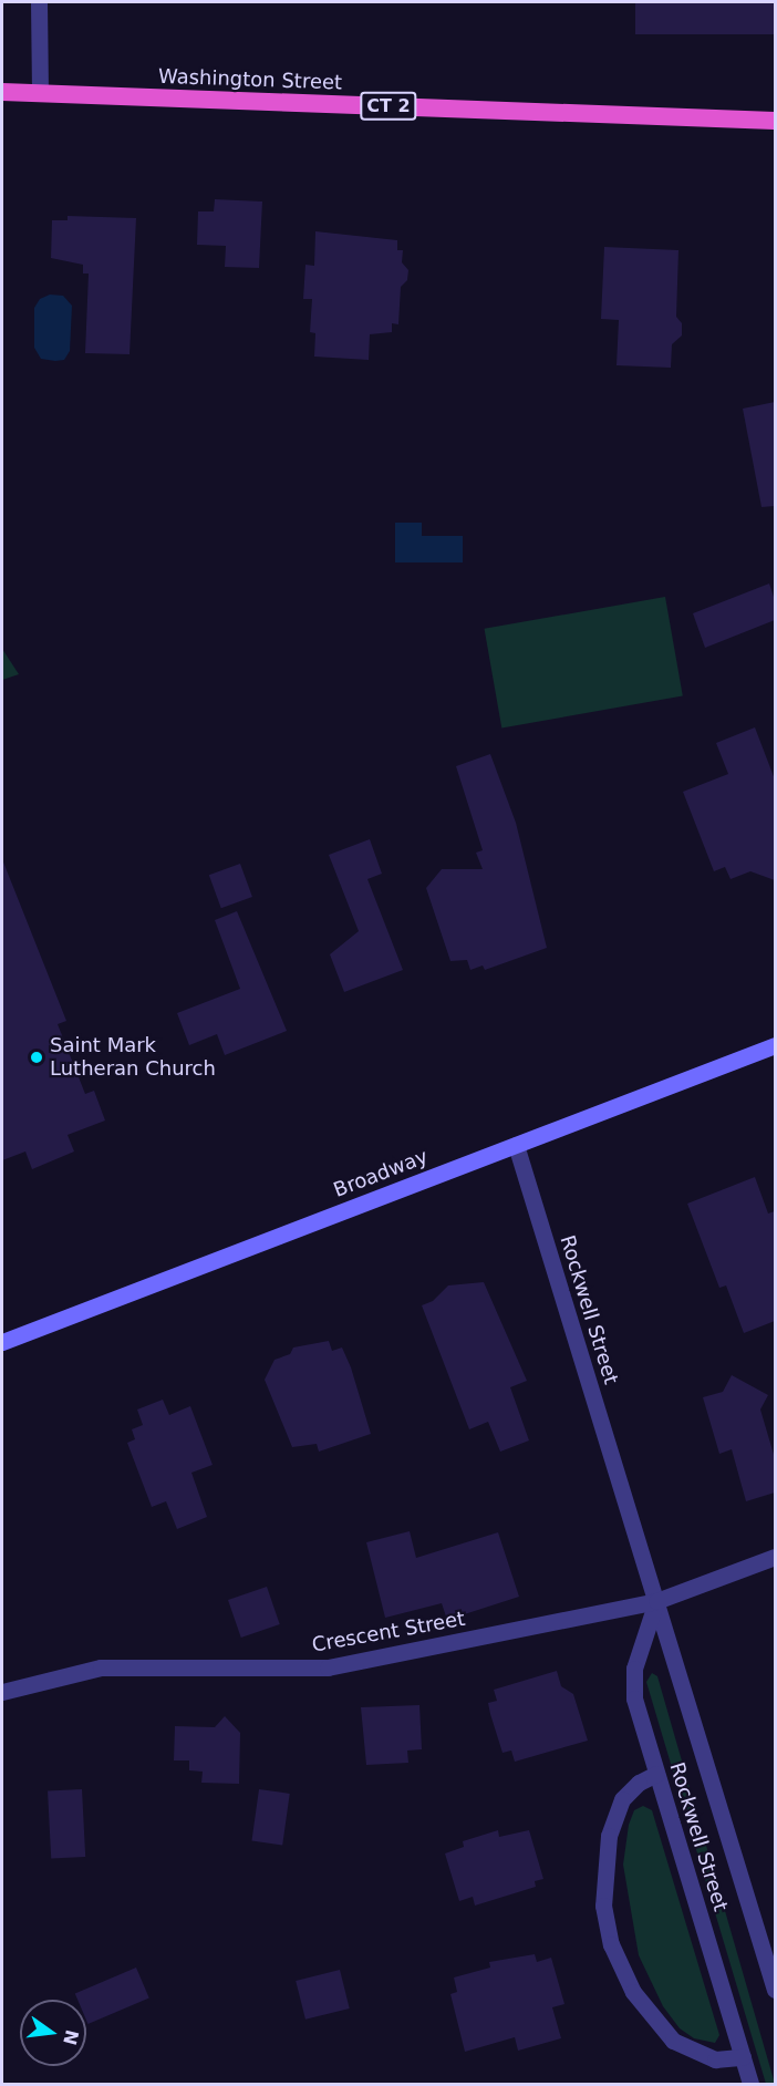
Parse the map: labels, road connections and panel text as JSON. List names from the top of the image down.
{
  "streets": {
    "highway": ["Washington Street", "CT 2"],
    "main road": ["Broadway"],
    "street": ["Rockwell Street", "Crescent Street"]
  },
  "crossings": [
    ["Broadway", "Rockwell Street"],
    ["Rockwell Street", "Crescent Street"]
  ],
  "places": ["Saint Mark Lutheran Church"],
  "north": "right"
}
